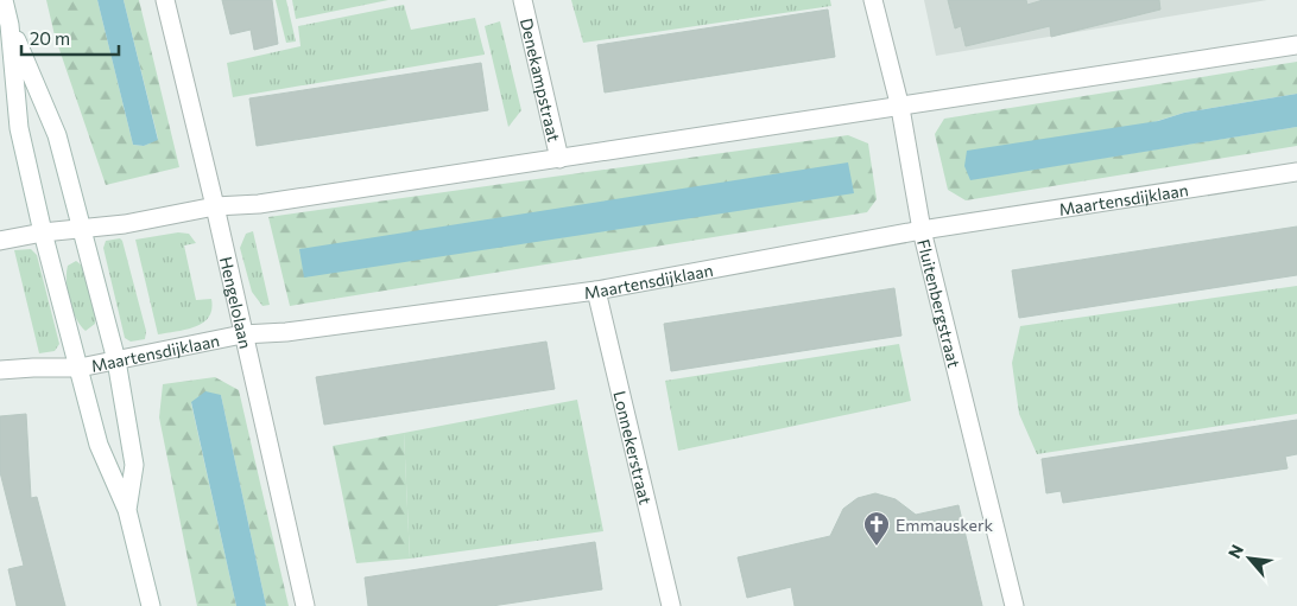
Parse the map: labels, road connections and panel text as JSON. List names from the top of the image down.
{
  "streets": {
    "street": [
      "Denekampstraat",
      "Maartensdijklaan",
      "Hengelolaan",
      "Fluitenbergstraat",
      "Lonnekerstraat"
    ]
  },
  "crossings": [
    ["Maartensdijklaan", "Hengelolaan"],
    ["Maartensdijklaan", "Fluitenbergstraat"],
    ["Maartensdijklaan", "Lonnekerstraat"]
  ],
  "places": {
    "church": ["Emmauskerk"]
  },
  "scale_bar": "20 m",
  "north": "top left"
}
